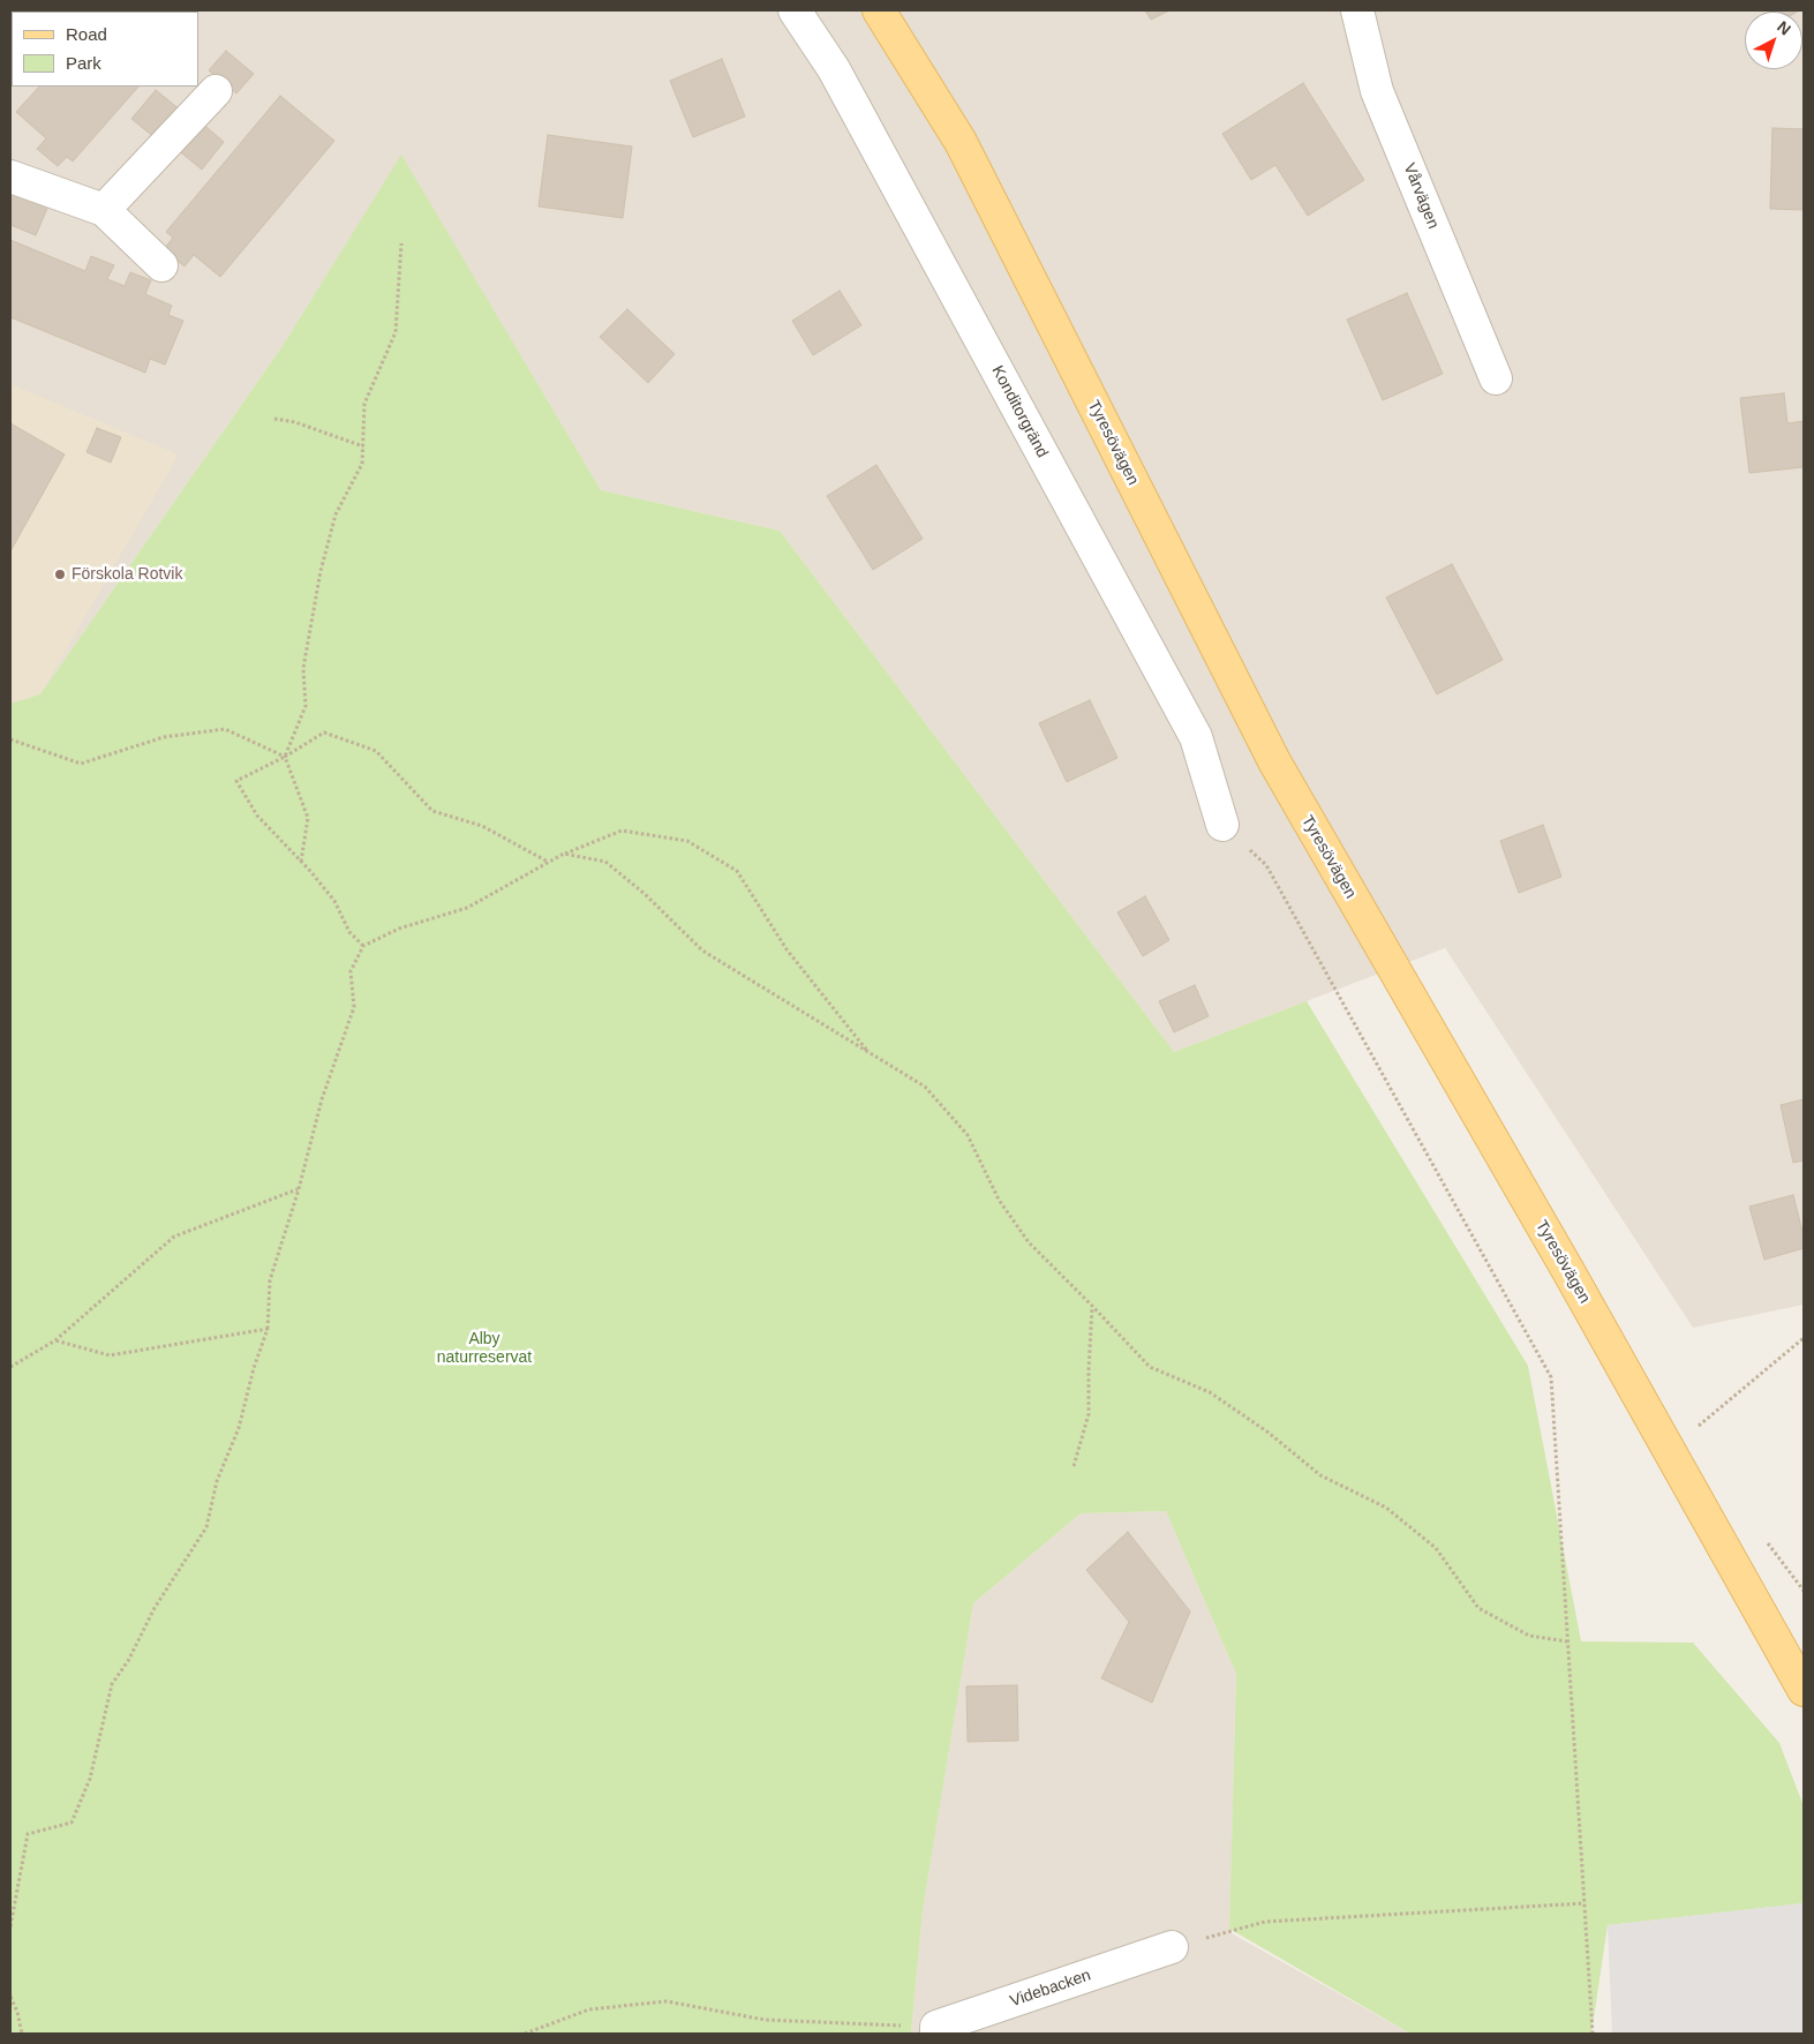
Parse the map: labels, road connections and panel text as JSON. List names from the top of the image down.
{
  "streets": {
    "main road": ["Tyresövägen"],
    "street": ["Vårvägen", "Konditorgränd", "Videbacken"]
  },
  "parks": ["Alby naturreservat"],
  "places": ["Förskola Rotvik"],
  "legend": ["Road", "Park"],
  "north": "top right"
}
